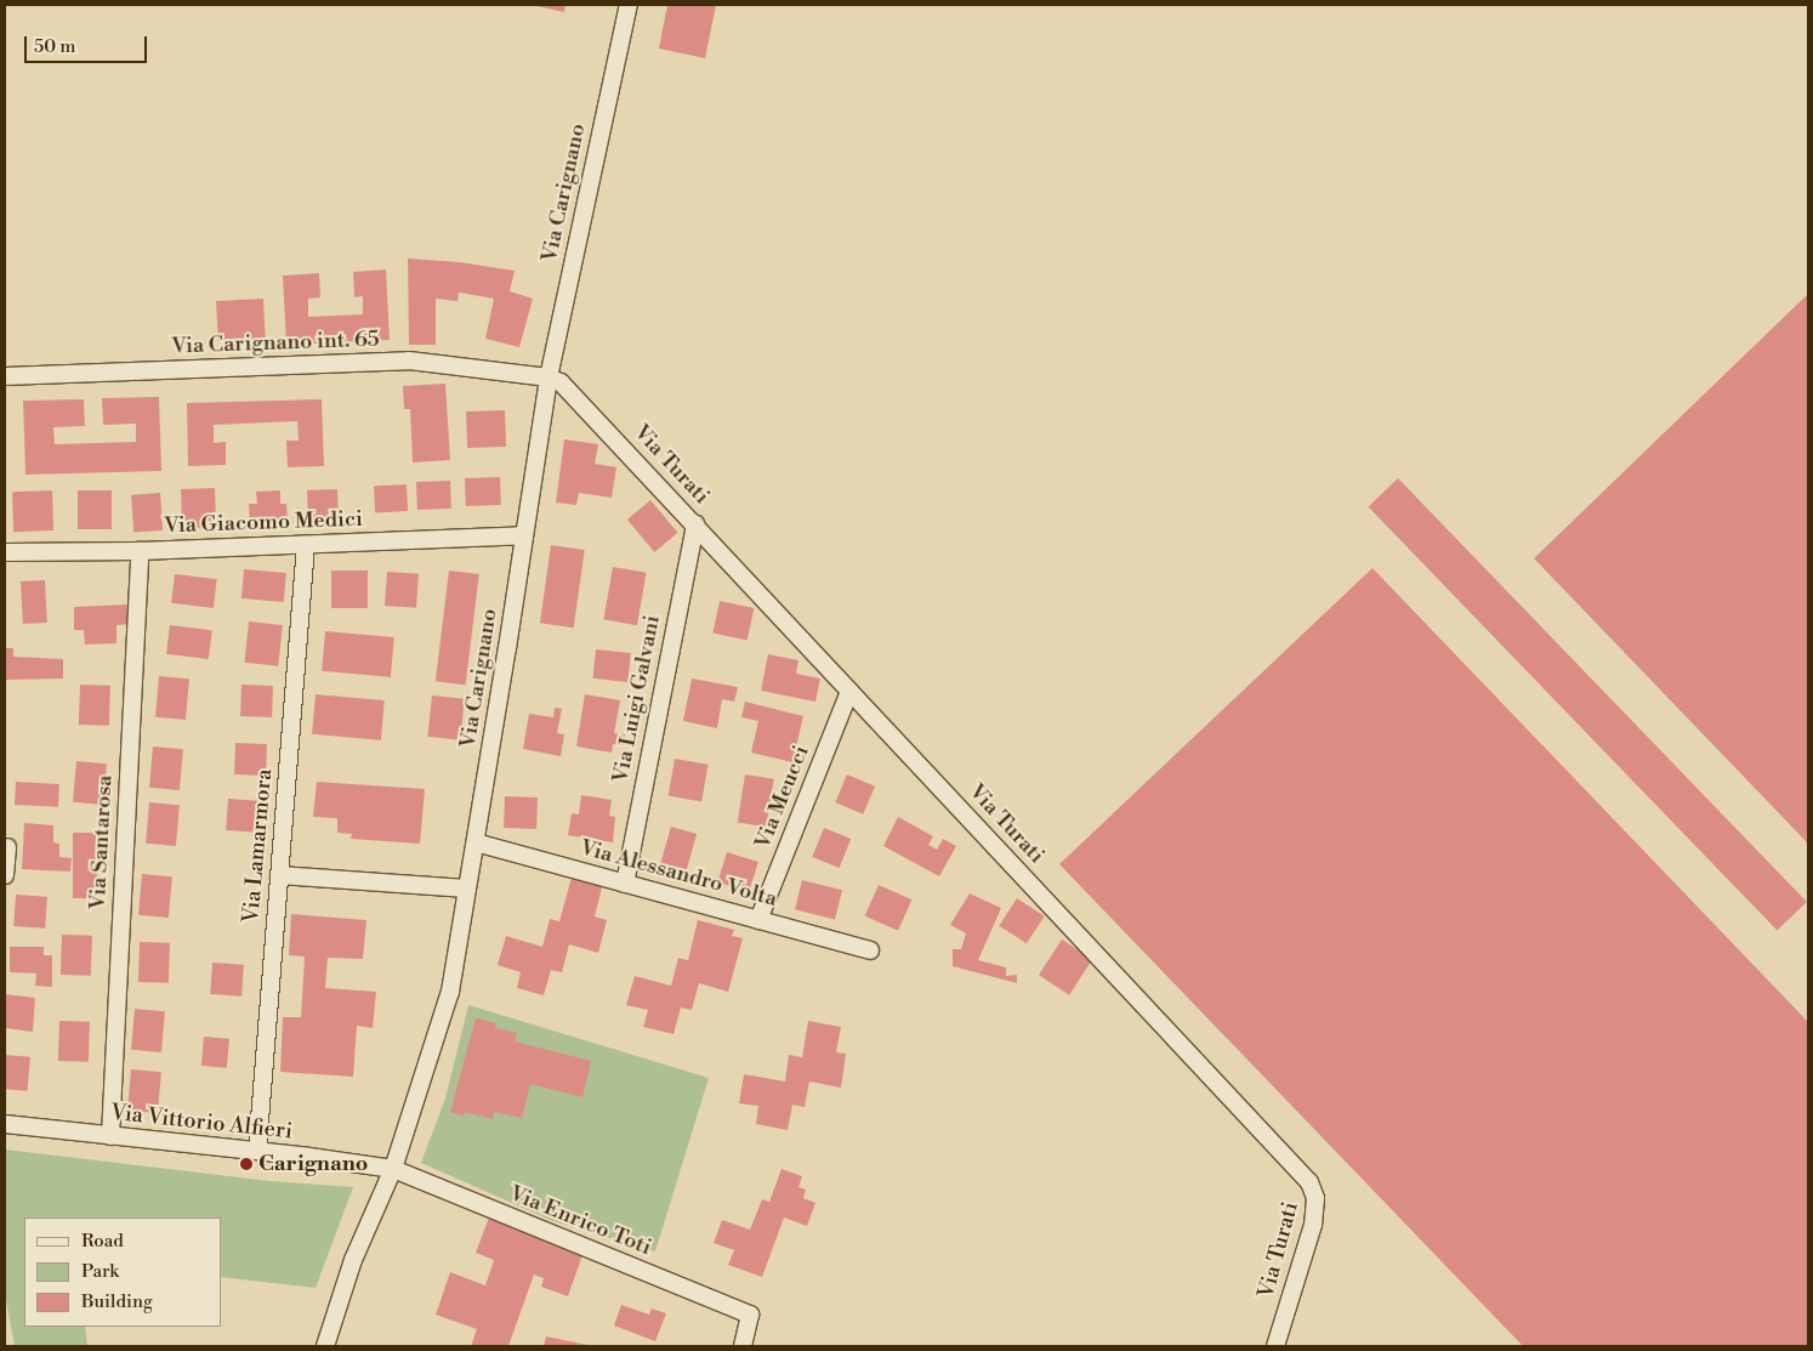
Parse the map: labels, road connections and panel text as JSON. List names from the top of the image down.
{
  "streets": {
    "street": [
      "Via Carignano",
      "Via Carignano int. 65",
      "Via Turati",
      "Via Giacomo Medici",
      "Via Luigi Galvani",
      "Via Meucci",
      "Via Santarosa",
      "Via Lamarmora",
      "Via Alessandro Volta",
      "Via Vittorio Alfieri",
      "Via Enrico Toti"
    ]
  },
  "crossings": [
    ["Via Carignano", "Via Carignano int. 65"],
    ["Via Carignano", "Via Turati"],
    ["Via Carignano", "Via Giacomo Medici"],
    ["Via Carignano", "Via Alessandro Volta"],
    ["Via Carignano", "Via Vittorio Alfieri"],
    ["Via Carignano", "Via Enrico Toti"],
    ["Via Carignano int. 65", "Via Turati"],
    ["Via Turati", "Via Luigi Galvani"],
    ["Via Turati", "Via Meucci"],
    ["Via Giacomo Medici", "Via Santarosa"],
    ["Via Giacomo Medici", "Via Lamarmora"],
    ["Via Luigi Galvani", "Via Alessandro Volta"],
    ["Via Meucci", "Via Alessandro Volta"],
    ["Via Santarosa", "Via Vittorio Alfieri"],
    ["Via Lamarmora", "Via Vittorio Alfieri"],
    ["Via Vittorio Alfieri", "Via Enrico Toti"]
  ],
  "places": ["Carignano"],
  "legend": ["Road", "Park", "Building"],
  "scale_bar": "50 m"
}
